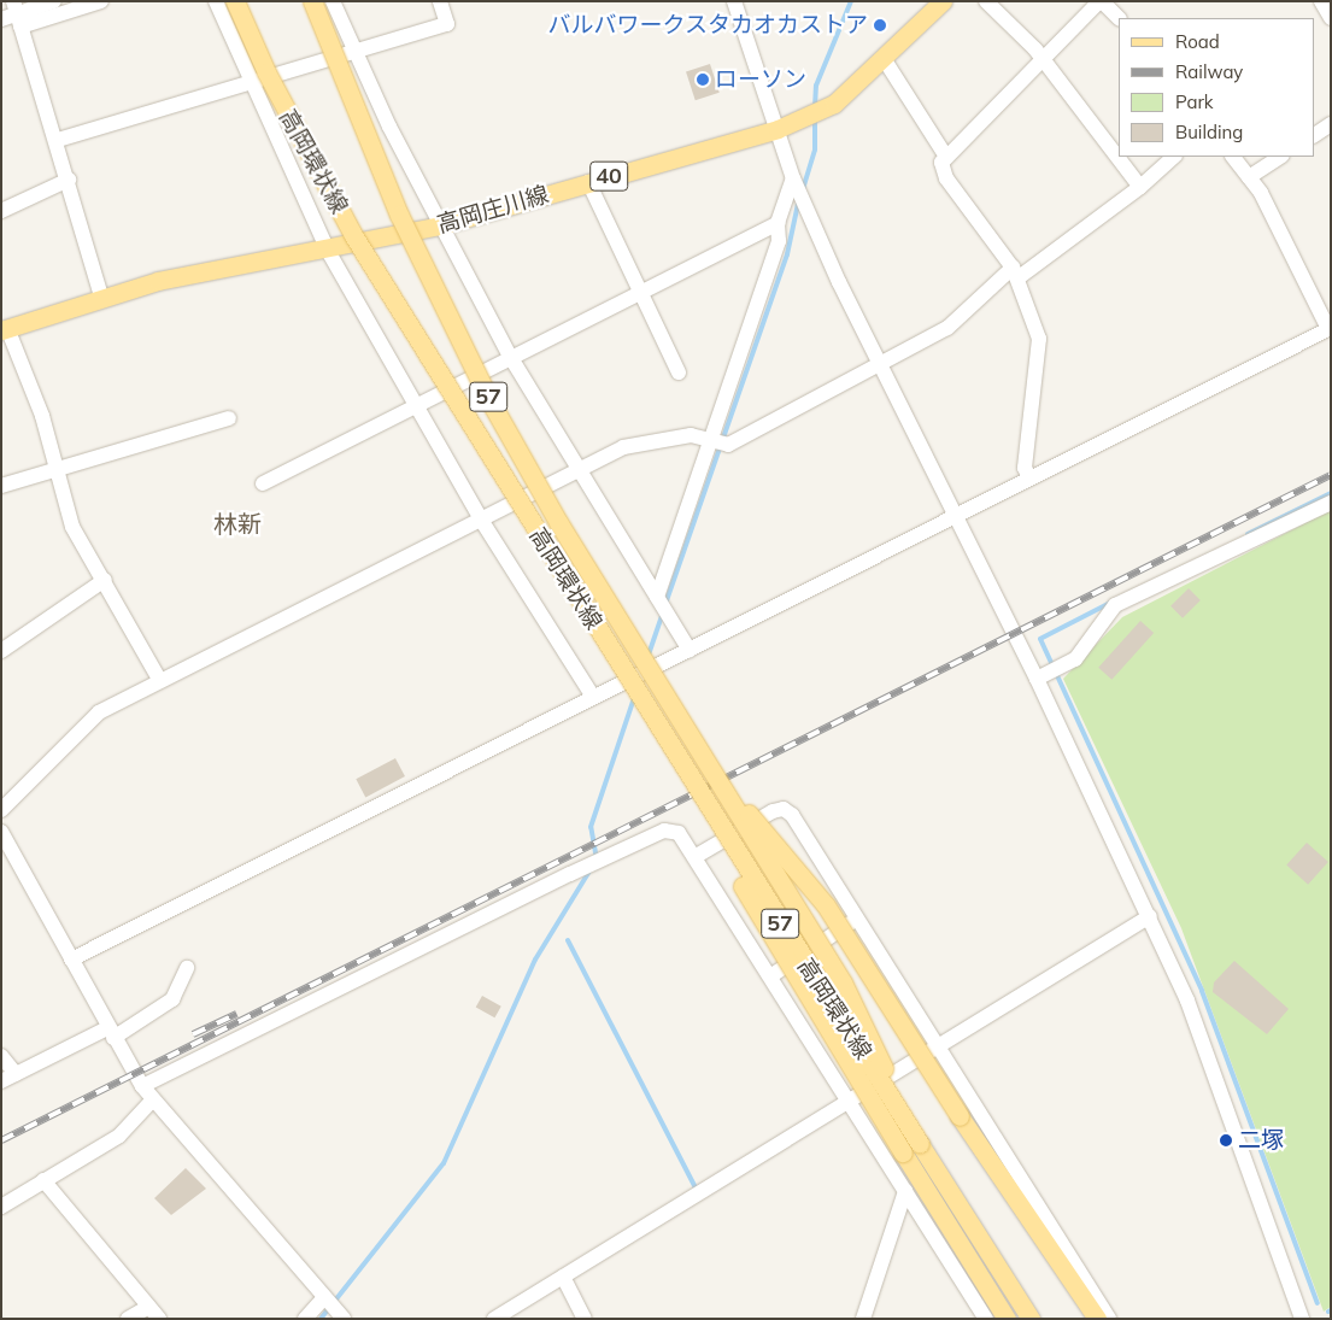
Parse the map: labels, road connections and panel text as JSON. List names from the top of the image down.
{
  "streets": {
    "main road": [
      "高岡環状線",
      "40",
      "高岡庄川線",
      "57"
    ]
  },
  "crossings": [
    ["高岡環状線", "57"]
  ],
  "districts": ["林新"],
  "places": ["バルバワークスタカオカストア", "ローソン", "二塚"],
  "legend": [
    "Road",
    "Railway",
    "Park",
    "Building"
  ]
}
